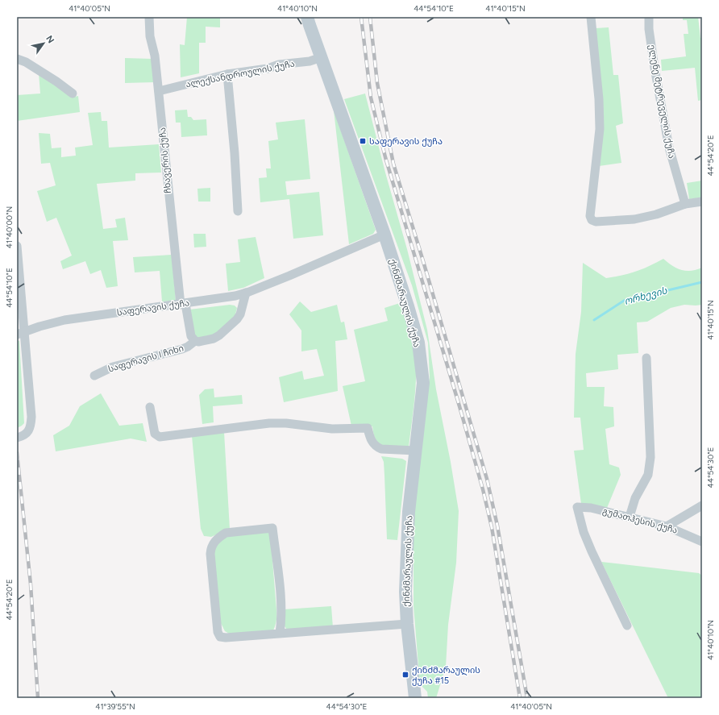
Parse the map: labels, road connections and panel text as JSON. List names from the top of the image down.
{
  "streets": {
    "main road": ["ქინძმარაულის ქუჩა"],
    "street": [
      "ალექსანდროულის ქუჩა",
      "ელენე მეტრეველის ქუჩა",
      "ჩხავერის ქუჩა",
      "საფერავის ქუჩა",
      "საფერავის I ჩიხი",
      "გუმათჰესის ქუჩა"
    ]
  },
  "crossings": [
    ["ალექსანდროულის ქუჩა", "ჩხავერის ქუჩა"],
    ["ალექსანდროულის ქუჩა", "ქინძმარაულის ქუჩა"],
    ["ჩხავერის ქუჩა", "საფერავის ქუჩა"],
    ["ჩხავერის ქუჩა", "საფერავის I ჩიხი"],
    ["ქინძმარაულის ქუჩა", "საფერავის ქუჩა"],
    ["საფერავის ქუჩა", "საფერავის I ჩიხი"]
  ],
  "water": ["ორხევის"],
  "places": {
    "transit": ["საფერავის ქუჩა", "ქინძმარაულის ქუჩა #15"]
  },
  "north": "top right",
  "coordinates": [
    "41°40'05\"N",
    "41°40'10\"N",
    "44°54'10\"E",
    "41°40'15\"N",
    "44°54'20\"E",
    "41°40'00\"N",
    "44°54'30\"E",
    "41°39'55\"N"
  ]
}
